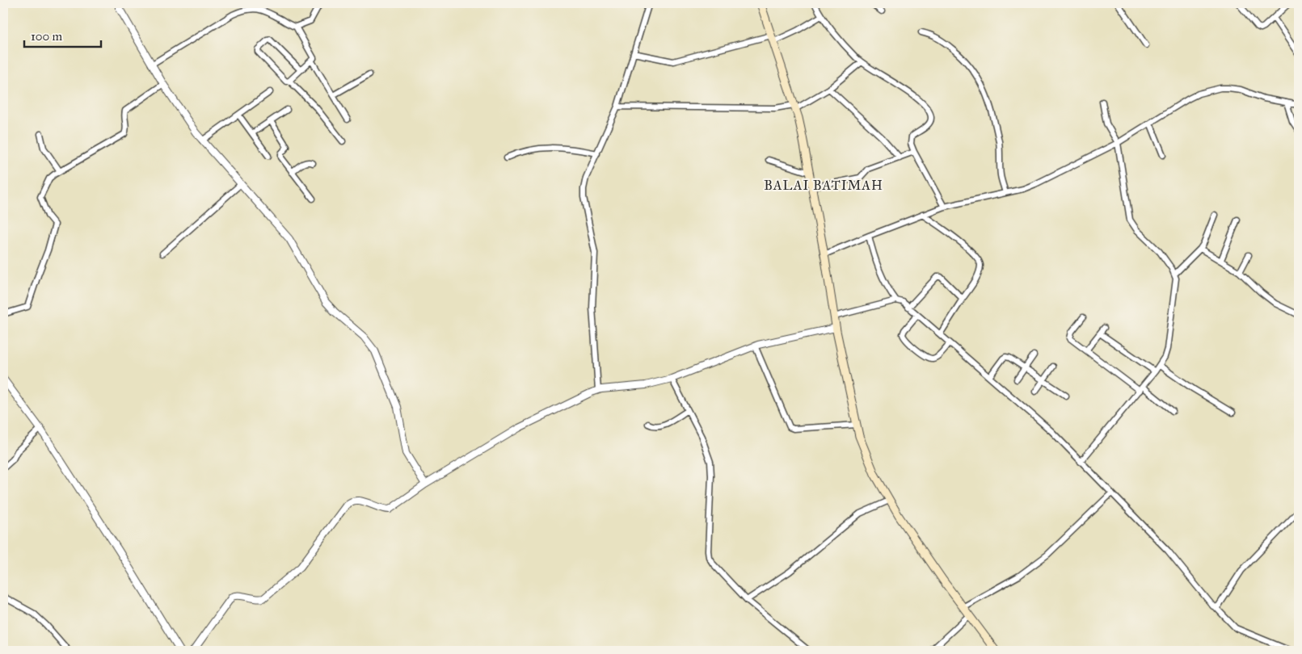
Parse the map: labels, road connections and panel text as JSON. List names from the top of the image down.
{
  "districts": ["BALAI BATIMAH"],
  "scale_bar": "100 m"
}
